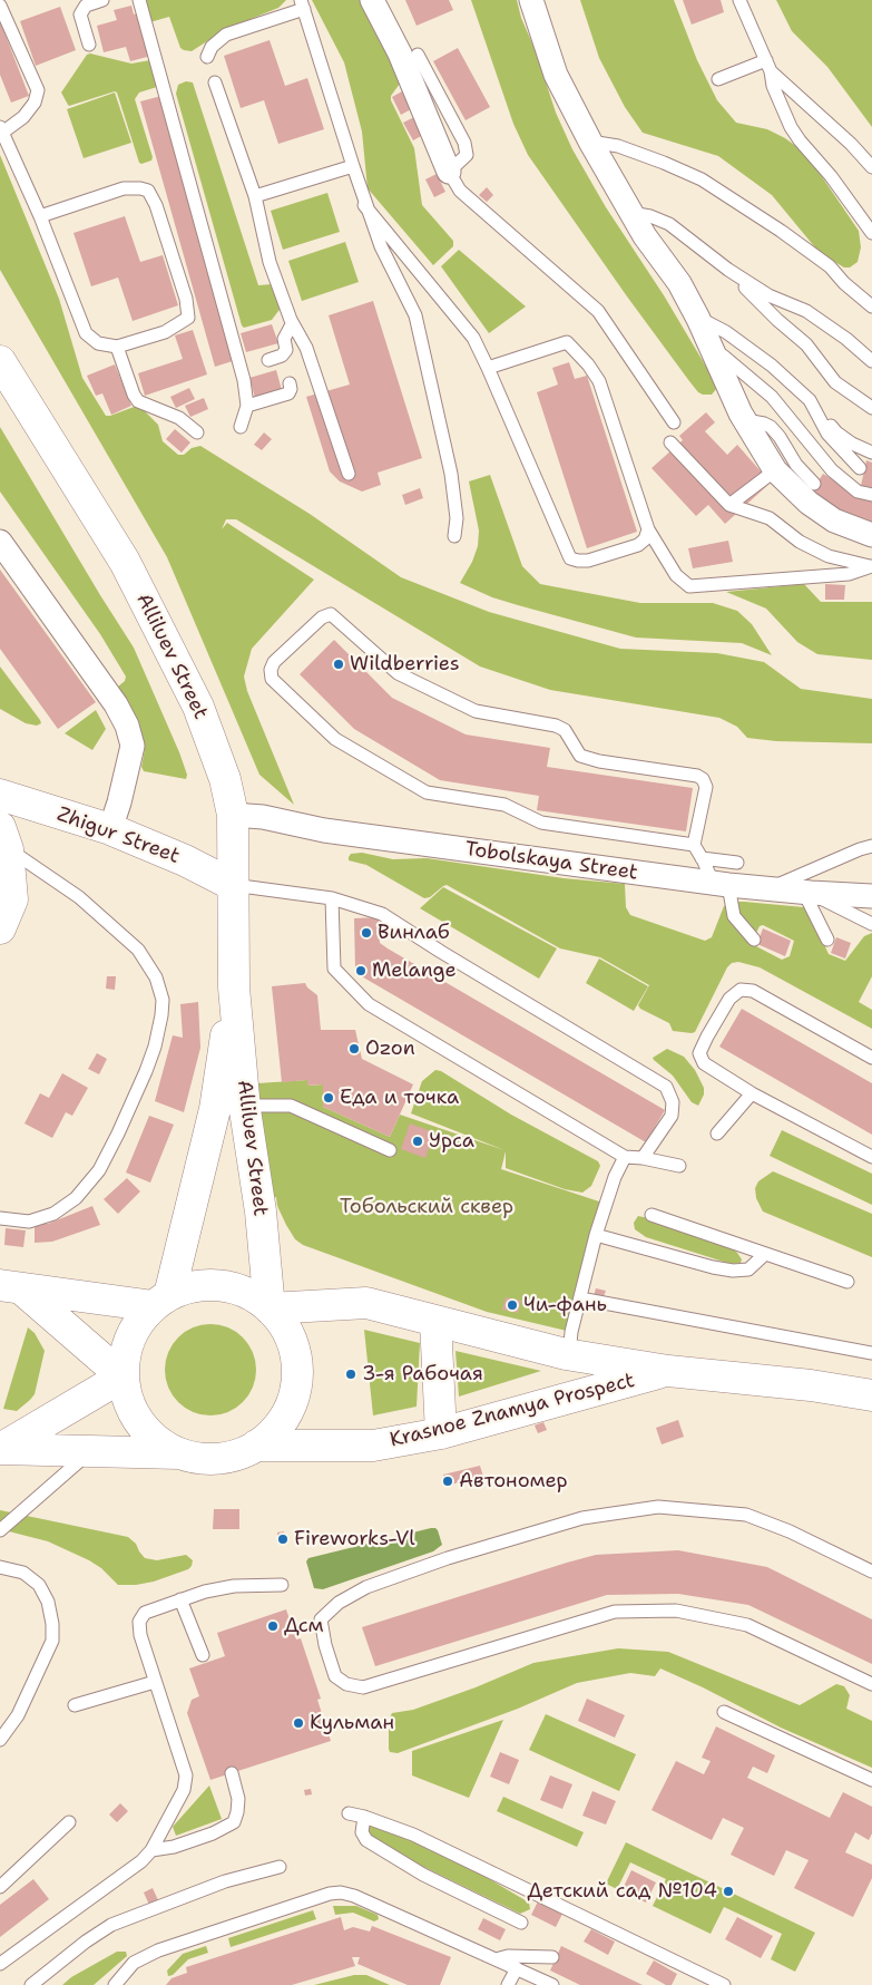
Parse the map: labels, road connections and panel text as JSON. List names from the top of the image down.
{
  "streets": {
    "main road": ["Alliluev Street", "Zhigur Street", "Krasnoe Znamya Prospect"],
    "street": ["Tobolskaya Street"]
  },
  "crossings": [
    ["Alliluev Street", "Zhigur Street"],
    ["Alliluev Street", "Tobolskaya Street"],
    ["Alliluev Street", "Krasnoe Znamya Prospect"]
  ],
  "parks": ["Тобольский сквер"],
  "places": [
    "Wildberries",
    "Винлаб",
    "Melange",
    "Ozon",
    "Еда и точка",
    "Урса",
    "Чи-фань",
    "3-я Рабочая",
    "Автономер",
    "Fireworks-Vl",
    "Дсм",
    "Кульман",
    "Детский сад №104"
  ]
}
